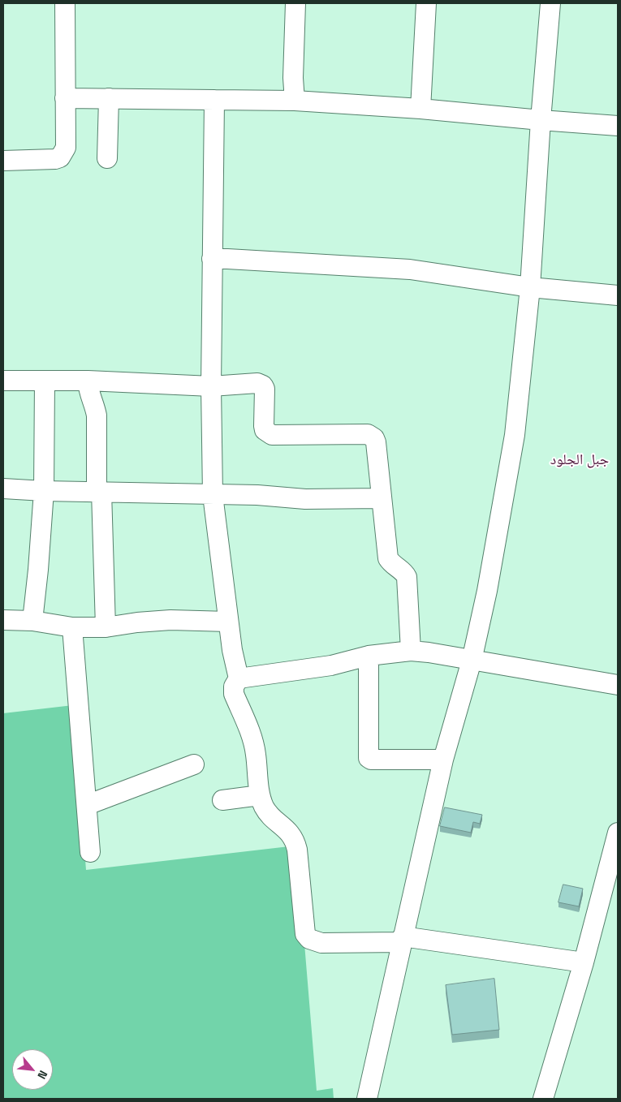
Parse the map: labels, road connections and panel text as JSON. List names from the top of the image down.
{
  "districts": ["جبل الجلود"],
  "north": "bottom right"
}
